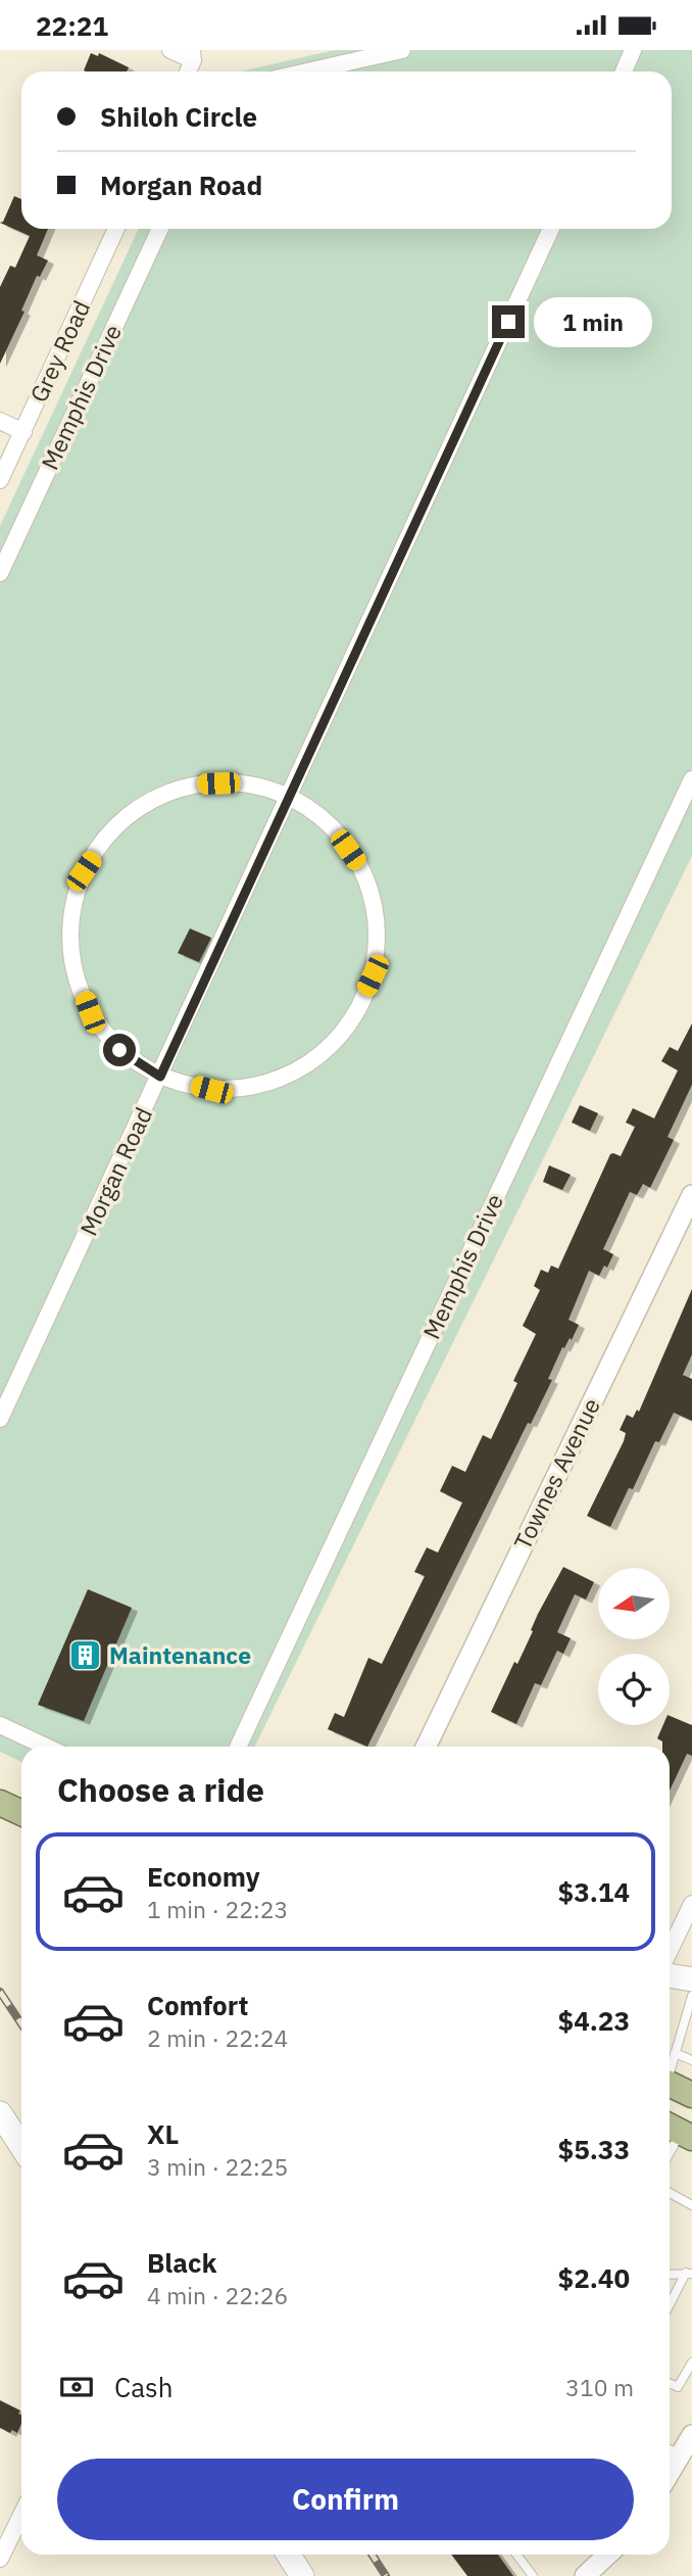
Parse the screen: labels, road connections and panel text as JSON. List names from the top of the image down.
{
  "streets": {
    "street": [
      "Grey Road",
      "Memphis Drive",
      "Morgan Road",
      "Townes Avenue"
    ]
  },
  "places": {
    "building": ["Maintenance"]
  },
  "north": "left",
  "page": {
    "status": "22:21",
    "banner": ["Shiloh Circle", "Morgan Road"],
    "bubble": "1 min",
    "heading": "Choose a ride",
    "list": [
      {
        "name": "Economy",
        "note": "1 min · 22:23",
        "value": "$3.14"
      },
      {
        "name": "Comfort",
        "note": "2 min · 22:24",
        "value": "$4.23"
      },
      {
        "name": "XL",
        "note": "3 min · 22:25",
        "value": "$5.33"
      },
      {
        "name": "Black",
        "note": "4 min · 22:26",
        "value": "$2.40"
      }
    ],
    "pay": ["Cash", "310 m"],
    "buttons": "Confirm"
  }
}
